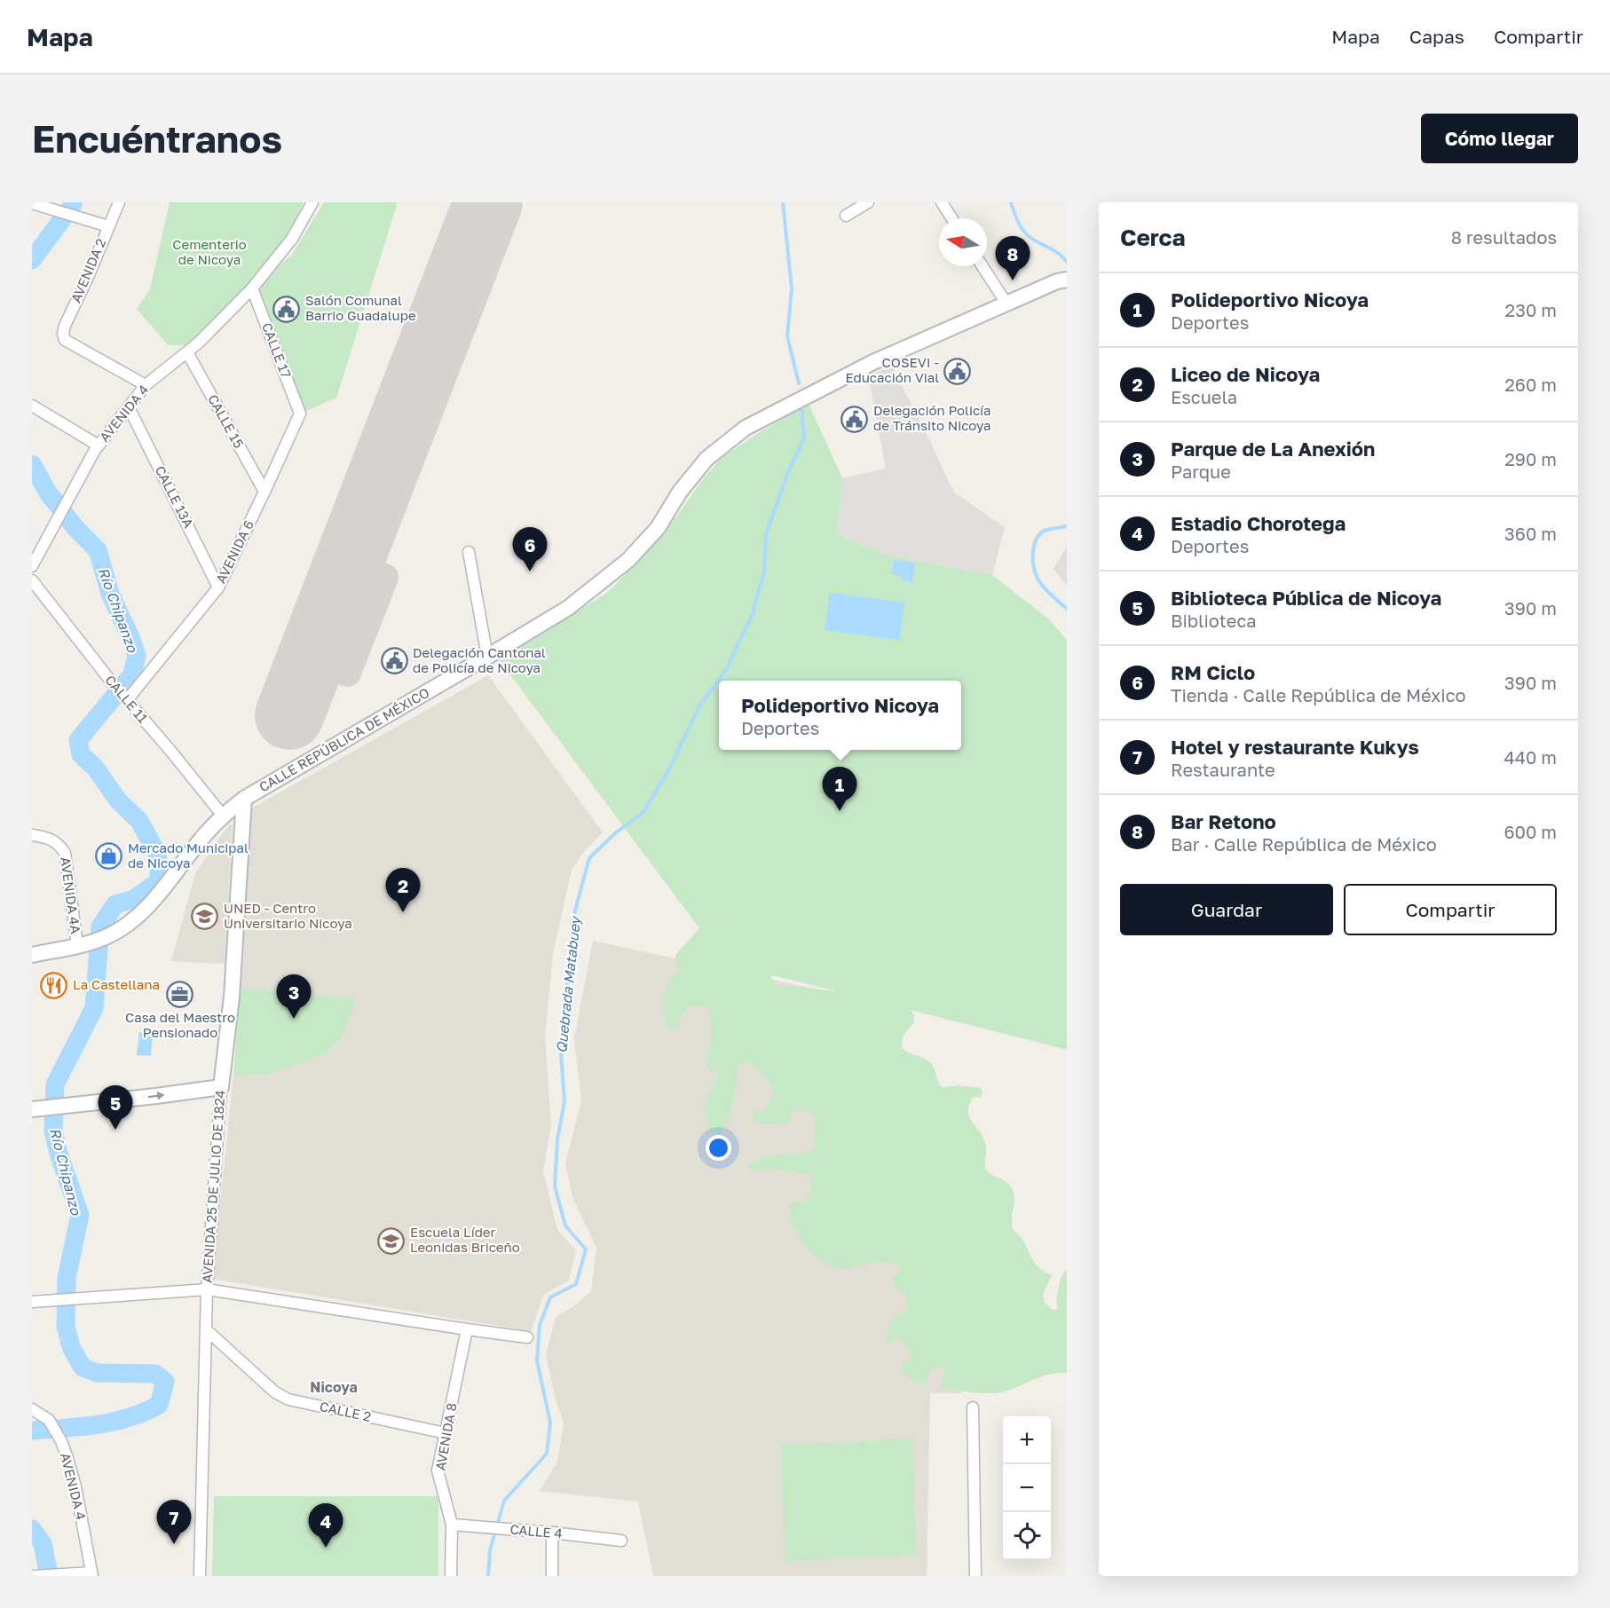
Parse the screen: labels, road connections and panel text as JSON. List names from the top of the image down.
{
  "streets": {
    "main road": ["CALLE REPÚBLICA DE MÉXICO", "AVENIDA 25 DE JULIO DE 1824"],
    "street": [
      "AVENIDA 2",
      "CALLE 17",
      "AVENIDA 4",
      "CALLE 15",
      "CALLE 13A",
      "AVENIDA 6",
      "CALLE 11",
      "AVENIDA 4A",
      "CALLE 2",
      "AVENIDA 8",
      "CALLE 4"
    ]
  },
  "crossings": [
    ["AVENIDA 2", "AVENIDA 4"],
    ["CALLE 17", "AVENIDA 4"],
    ["CALLE 17", "AVENIDA 6"],
    ["AVENIDA 4", "CALLE 15"],
    ["AVENIDA 4", "CALLE 13A"],
    ["CALLE 15", "AVENIDA 6"],
    ["CALLE 13A", "AVENIDA 6"],
    ["AVENIDA 6", "CALLE 11"],
    ["CALLE 11", "CALLE REPÚBLICA DE MÉXICO"],
    ["CALLE REPÚBLICA DE MÉXICO", "AVENIDA 4A"],
    ["CALLE REPÚBLICA DE MÉXICO", "AVENIDA 25 DE JULIO DE 1824"],
    ["AVENIDA 25 DE JULIO DE 1824", "CALLE 2"],
    ["CALLE 2", "AVENIDA 8"],
    ["AVENIDA 8", "CALLE 4"]
  ],
  "districts": ["Nicoya"],
  "water": ["Río Chipanzo", "Quebrada Matabuey"],
  "parks": ["Cementerio de Nicoya"],
  "places": {
    "public building": [
      "Salón Comunal Barrio Guadalupe",
      "COSEVI - Educación Vial",
      "Delegación Policía de Tránsito Nicoya",
      "Delegación Cantonal de Policía de Nicoya"
    ],
    "shop": ["Mercado Municipal de Nicoya"],
    "school or university": ["UNED - Centro Universitario Nicoya", "Escuela Líder Leonidas Briceño"],
    "restaurant": ["La Castellana"],
    "office": ["Casa del Maestro Pensionado"]
  },
  "north": "left",
  "page": {
    "header": "Mapa",
    "nav": ["Mapa", "Capas", "Compartir"],
    "buttons": [
      "Cómo llegar",
      ["Guardar", "Compartir"]
    ],
    "title": "Encuéntranos",
    "heading": ["Cerca", "8 resultados"],
    "pins": [
      "8",
      "6",
      "1",
      "2",
      "3",
      "5",
      "7",
      "4"
    ],
    "list": [
      {
        "mark": "1",
        "name": "Polideportivo Nicoya",
        "note": "Deportes",
        "value": "230 m"
      },
      {
        "mark": "2",
        "name": "Liceo de Nicoya",
        "note": "Escuela",
        "value": "260 m"
      },
      {
        "mark": "3",
        "name": "Parque de La Anexión",
        "note": "Parque",
        "value": "290 m"
      },
      {
        "mark": "4",
        "name": "Estadio Chorotega",
        "note": "Deportes",
        "value": "360 m"
      },
      {
        "mark": "5",
        "name": "Biblioteca Pública de Nicoya",
        "note": "Biblioteca",
        "value": "390 m"
      },
      {
        "mark": "6",
        "name": "RM Ciclo",
        "note": "Tienda · Calle República de México",
        "value": "390 m"
      },
      {
        "mark": "7",
        "name": "Hotel y restaurante Kukys",
        "note": "Restaurante",
        "value": "440 m"
      },
      {
        "mark": "8",
        "name": "Bar Retono",
        "note": "Bar · Calle República de México",
        "value": "600 m"
      }
    ],
    "popup": ["Polideportivo Nicoya", "Deportes"],
    "map_buttons": ["+", "−"]
  }
}
